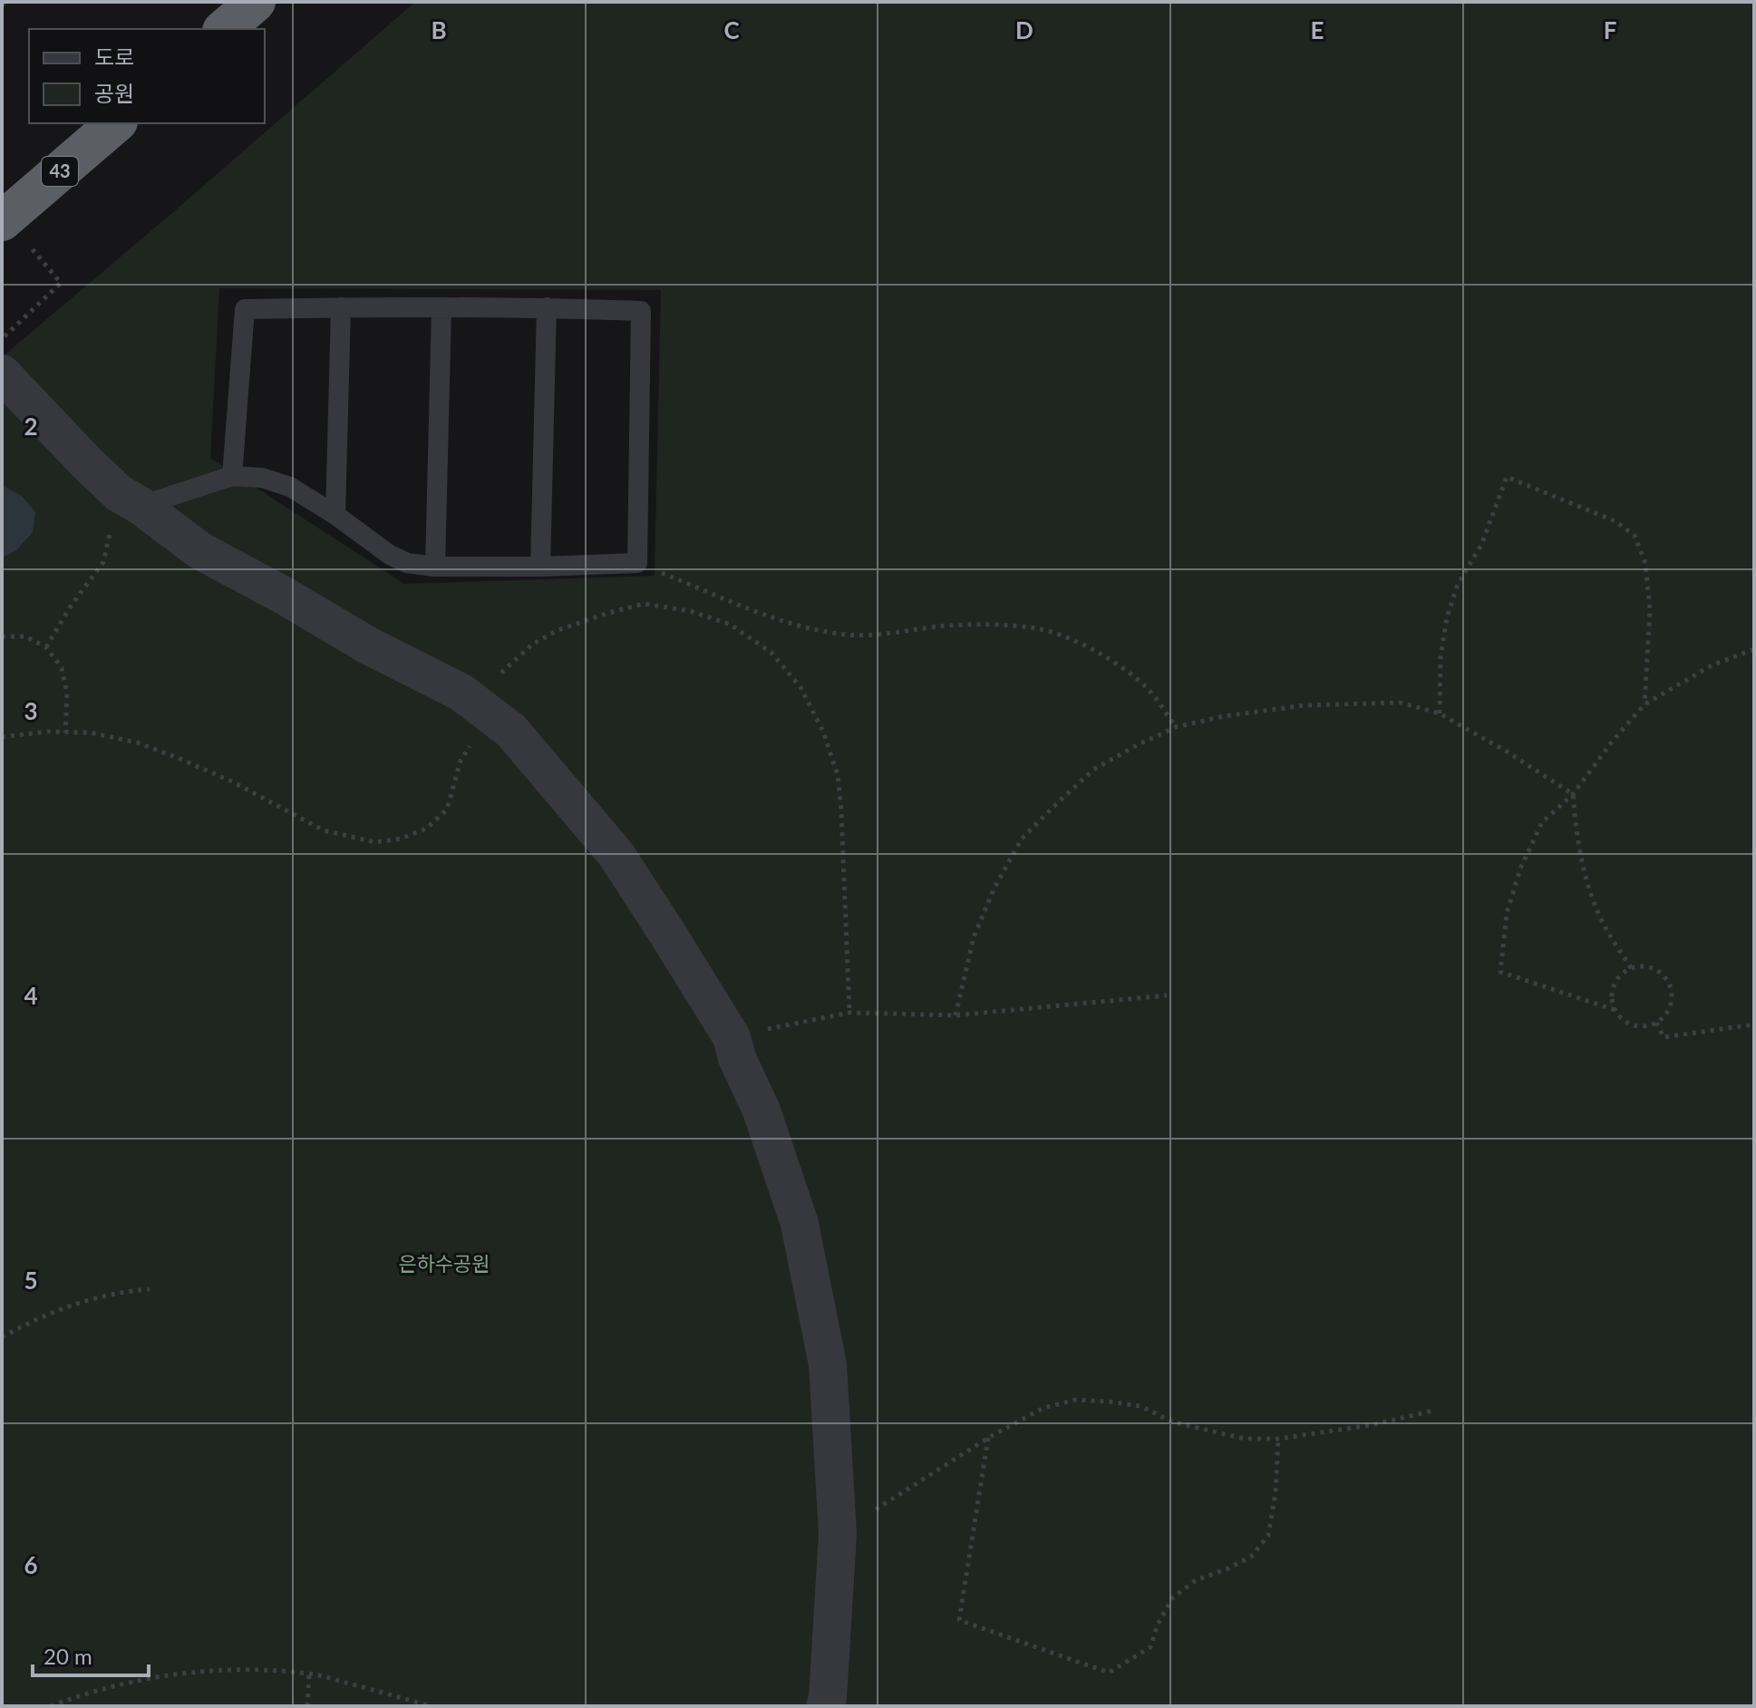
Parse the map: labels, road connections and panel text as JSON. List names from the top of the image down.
{
  "streets": {
    "highway": ["43"]
  },
  "parks": ["은하수공원"],
  "legend": ["도로", "공원"],
  "scale_bar": "20 m",
  "grid": {
    "columns": [
      "B",
      "C",
      "D",
      "E",
      "F"
    ],
    "rows": [
      "2",
      "3",
      "4",
      "5",
      "6"
    ]
  }
}
